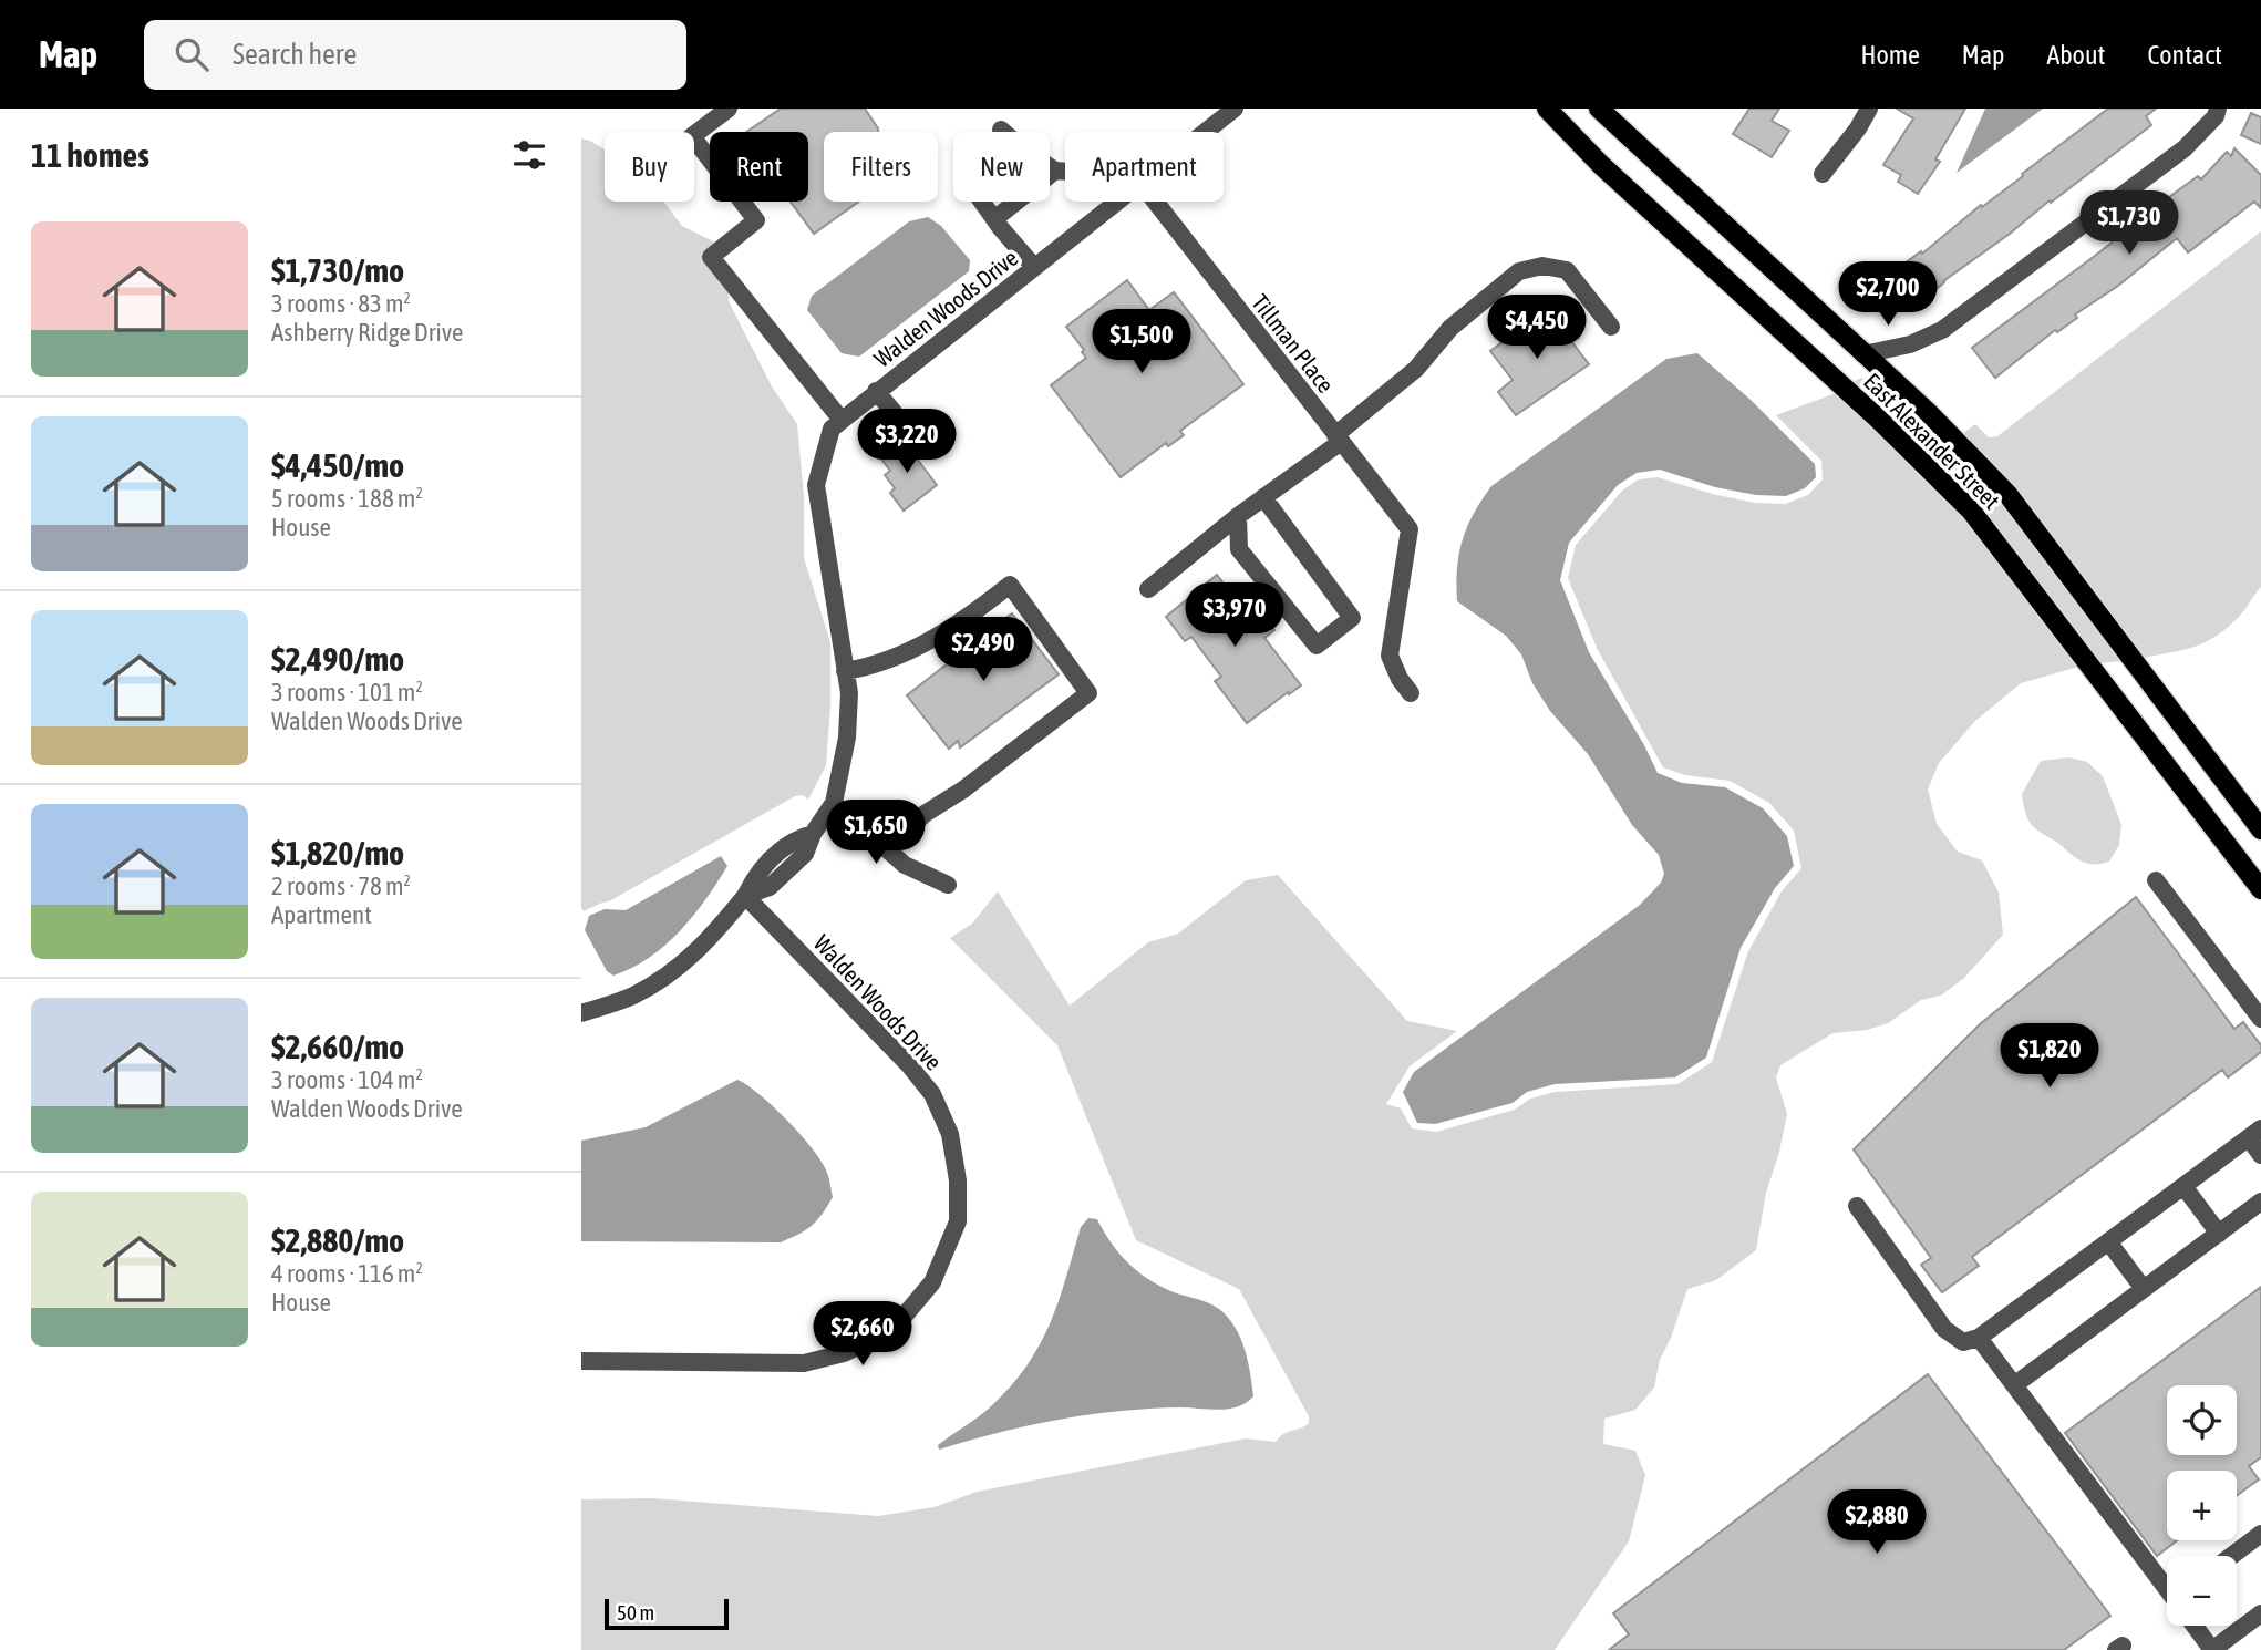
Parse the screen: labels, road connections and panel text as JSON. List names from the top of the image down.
{
  "streets": {
    "main road": ["East Alexander Street"],
    "street": ["Walden Woods Drive", "Tillman Place"]
  },
  "scale_bar": "50 m",
  "page": {
    "header": "Map",
    "search": "Search here",
    "nav": [
      "Home",
      "Map",
      "About",
      "Contact"
    ],
    "heading": "11 homes",
    "chip": [
      "Buy",
      "Rent",
      "Filters",
      "New",
      "Apartment"
    ],
    "price": [
      "$1,730",
      "$2,700",
      "$4,450",
      "$1,500",
      "$3,220",
      "$3,970",
      "$2,490",
      "$1,650",
      "$1,820",
      "$2,660",
      "$2,880"
    ],
    "list": [
      {
        "name": "$1,730/mo",
        "note": "3 rooms · 83 m² · Ashberry Ridge Drive"
      },
      {
        "name": "$4,450/mo",
        "note": "5 rooms · 188 m² · House"
      },
      {
        "name": "$2,490/mo",
        "note": "3 rooms · 101 m² · Walden Woods Drive"
      },
      {
        "name": "$1,820/mo",
        "note": "2 rooms · 78 m² · Apartment"
      },
      {
        "name": "$2,660/mo",
        "note": "3 rooms · 104 m² · Walden Woods Drive"
      },
      {
        "name": "$2,880/mo",
        "note": "4 rooms · 116 m² · House"
      }
    ],
    "map_buttons": ["+", "−"],
    "scale": "50 m"
  }
}
